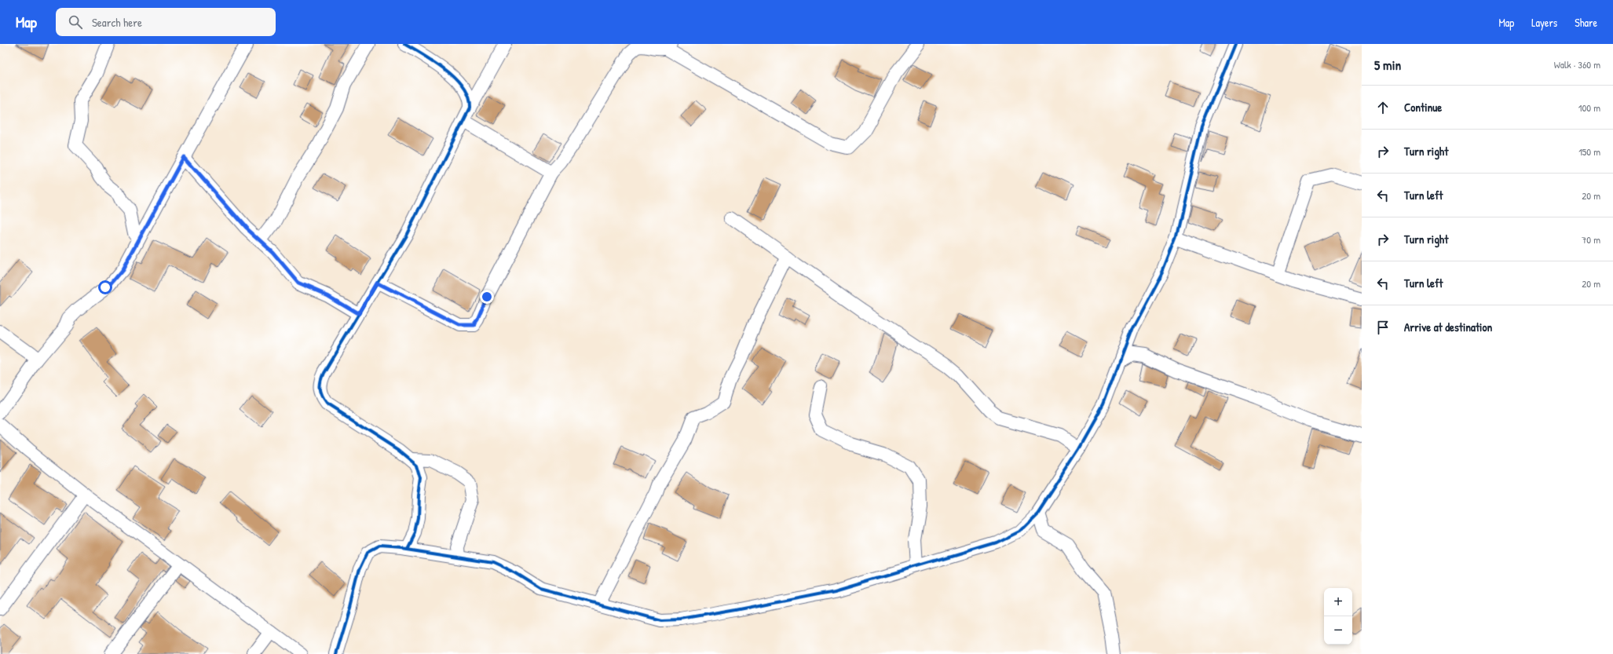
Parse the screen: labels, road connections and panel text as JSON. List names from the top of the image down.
{
  "page": {
    "header": "Map",
    "search": "Search here",
    "nav": ["Map", "Layers", "Share"],
    "heading": ["5 min", "Walk · 360 m"],
    "list": [
      ["Continue", "100 m"],
      ["Turn right", "150 m"],
      ["Turn left", "20 m"],
      ["Turn right", "70 m"],
      ["Turn left", "20 m"],
      "Arrive at destination"
    ],
    "map_buttons": ["+", "−"]
  }
}
